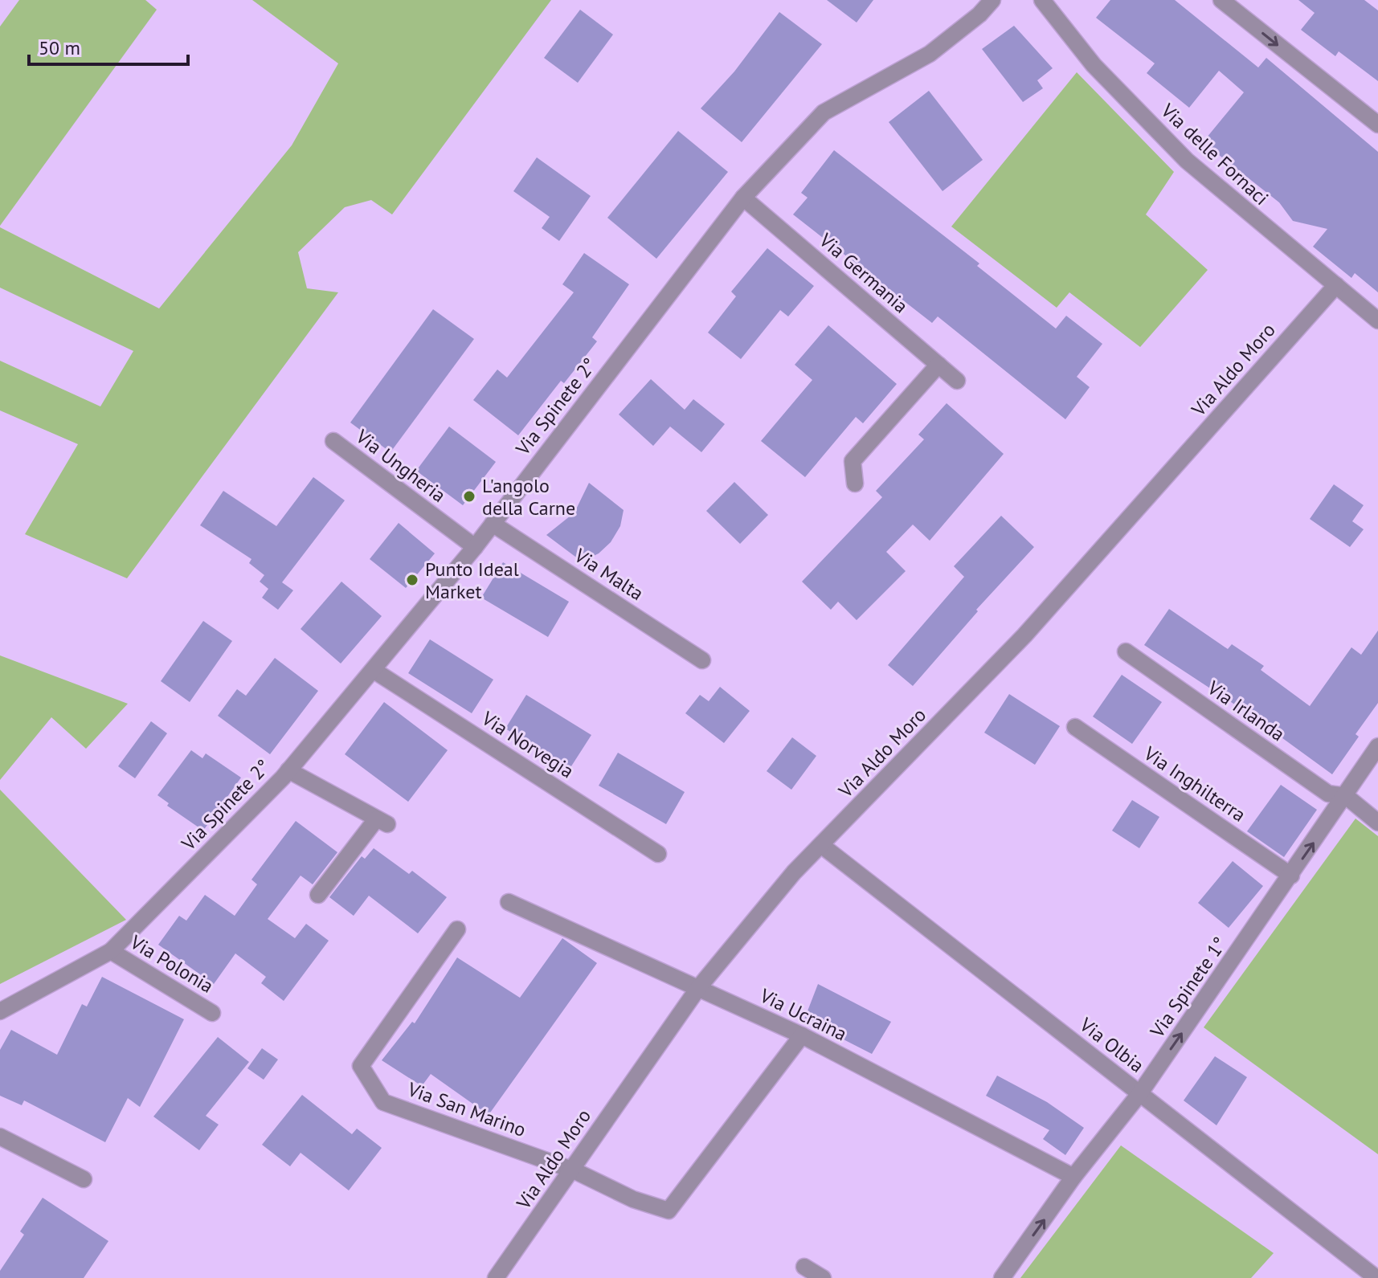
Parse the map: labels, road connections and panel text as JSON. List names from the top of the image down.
{
  "streets": {
    "street": [
      "Via delle Fornaci",
      "Via Germania",
      "Via Aldo Moro",
      "Via Spinete 2°",
      "Via Ungheria",
      "Via Malta",
      "Via Irlanda",
      "Via Norvegia",
      "Via Inghilterra",
      "Via Polonia",
      "Via Spinete 1°",
      "Via Ucraina",
      "Via Olbia",
      "Via San Marino"
    ]
  },
  "crossings": [
    ["Via delle Fornaci", "Via Aldo Moro"],
    ["Via Germania", "Via Spinete 2°"],
    ["Via Aldo Moro", "Via Ucraina"],
    ["Via Aldo Moro", "Via Olbia"],
    ["Via Aldo Moro", "Via San Marino"],
    ["Via Spinete 2°", "Via Ungheria"],
    ["Via Spinete 2°", "Via Malta"],
    ["Via Spinete 2°", "Via Norvegia"],
    ["Via Spinete 2°", "Via Polonia"],
    ["Via Irlanda", "Via Spinete 1°"],
    ["Via Inghilterra", "Via Spinete 1°"],
    ["Via Spinete 1°", "Via Ucraina"],
    ["Via Spinete 1°", "Via Olbia"],
    ["Via Ucraina", "Via San Marino"]
  ],
  "one_way": ["Via Spinete 1°"],
  "places": ["L'angolo della Carne", "Punto Ideal Market"],
  "scale_bar": "50 m"
}
